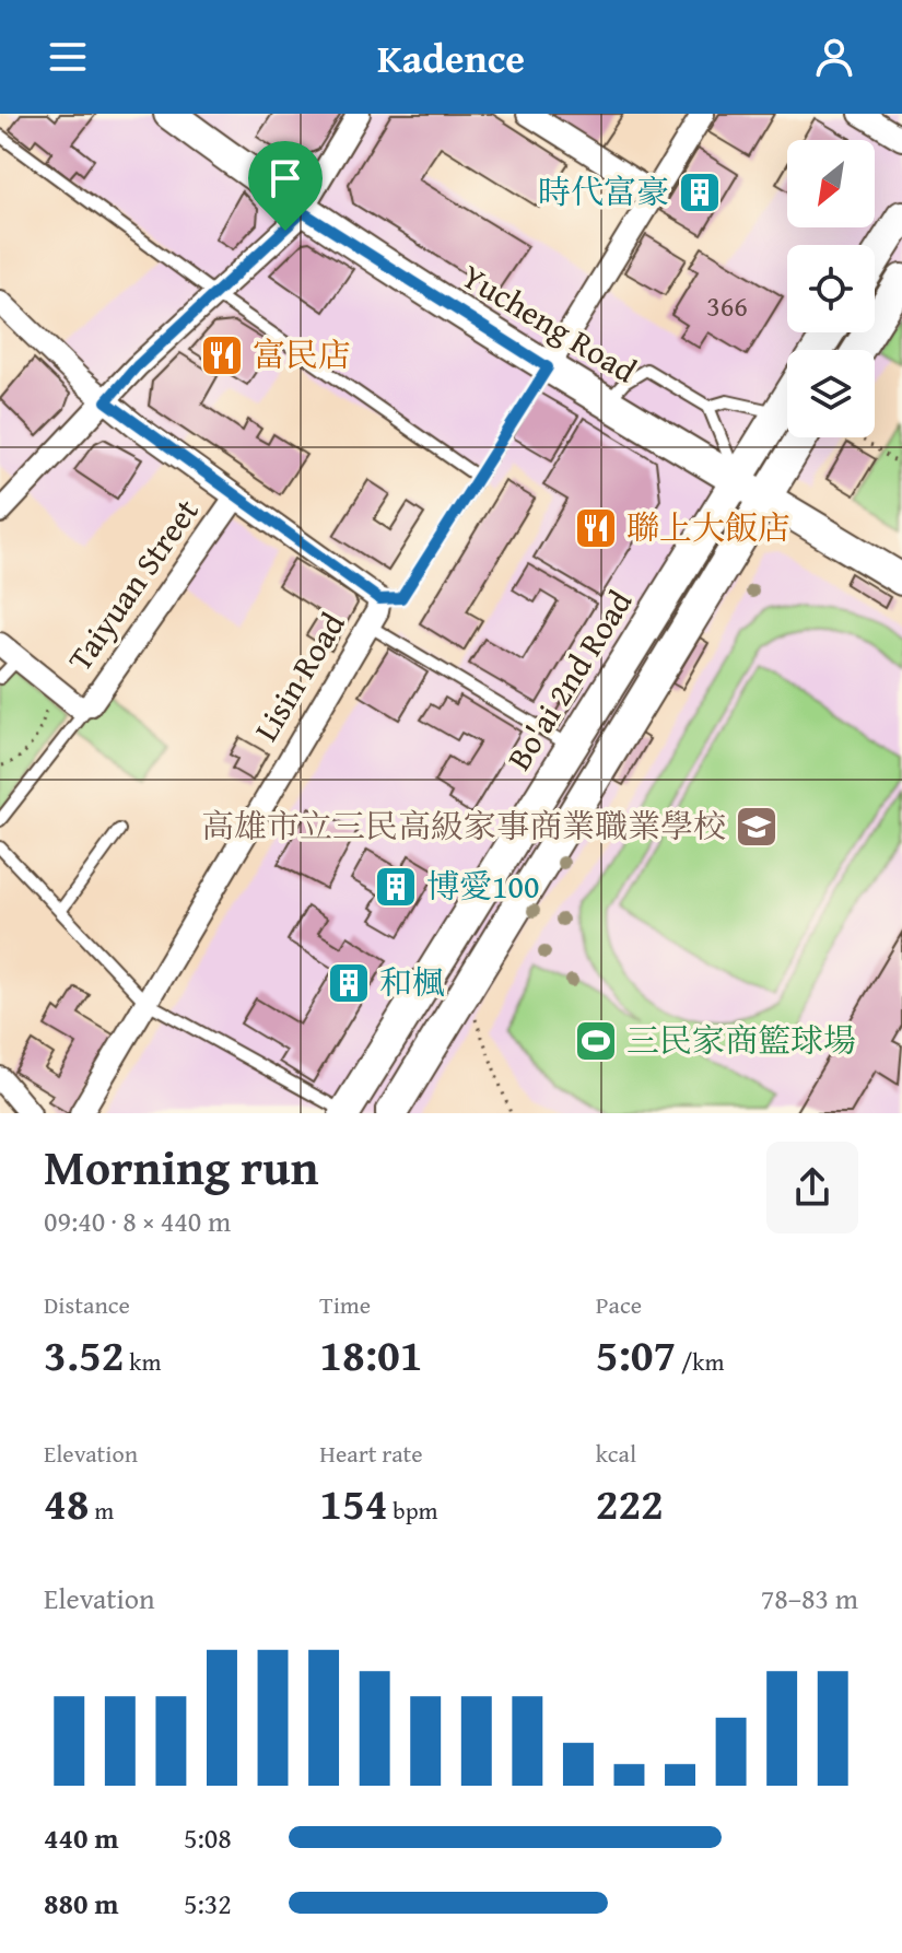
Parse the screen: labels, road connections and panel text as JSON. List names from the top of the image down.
{
  "streets": {
    "main road": ["Yucheng Road", "Bo'ai 2nd Road"],
    "street": ["Taiyuan Street", "Lisin Road"]
  },
  "crossings": [
    ["Yucheng Road", "Bo'ai 2nd Road"],
    ["Taiyuan Street", "Lisin Road"]
  ],
  "places": {
    "building": ["時代富豪", "博愛100", "和楓"],
    "restaurant": ["富民店", "聯上大飯店"],
    "school or university": ["高雄市立三民高級家事商業職業學校"],
    "sports": ["三民家商籃球場"]
  },
  "house_numbers": ["366"],
  "north": "bottom left",
  "page": {
    "header": "Kadence",
    "heading": ["Morning run", "09:40 · 8 × 440 m"],
    "stats": [
      ["Distance", "3.52 km"],
      ["Time", "18:01"],
      ["Pace", "5:07 /km"],
      ["Elevation", "48 m"],
      ["Heart rate", "154 bpm"],
      ["kcal", "222"]
    ],
    "chart": ["Elevation", "78–83 m"],
    "list": [
      {
        "name": "440 m",
        "note": "5:08"
      },
      {
        "name": "880 m",
        "note": "5:32"
      }
    ]
  }
}
